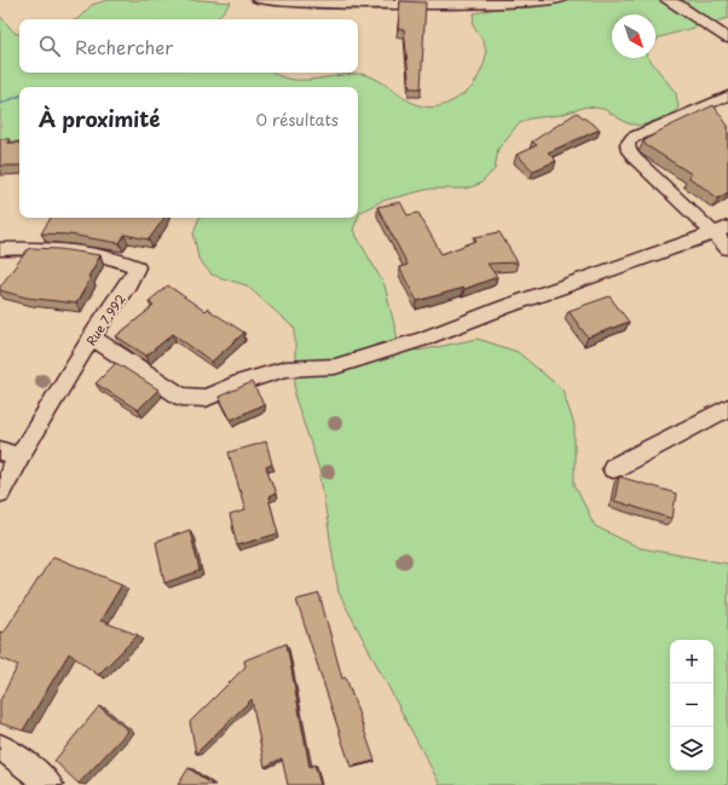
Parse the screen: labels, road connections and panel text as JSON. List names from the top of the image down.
{
  "streets": {
    "street": ["Rue 7.992"]
  },
  "north": "bottom right",
  "page": {
    "search": "Rechercher",
    "heading": ["À proximité", "0 résultats"],
    "map_buttons": ["+", "−"]
  }
}
